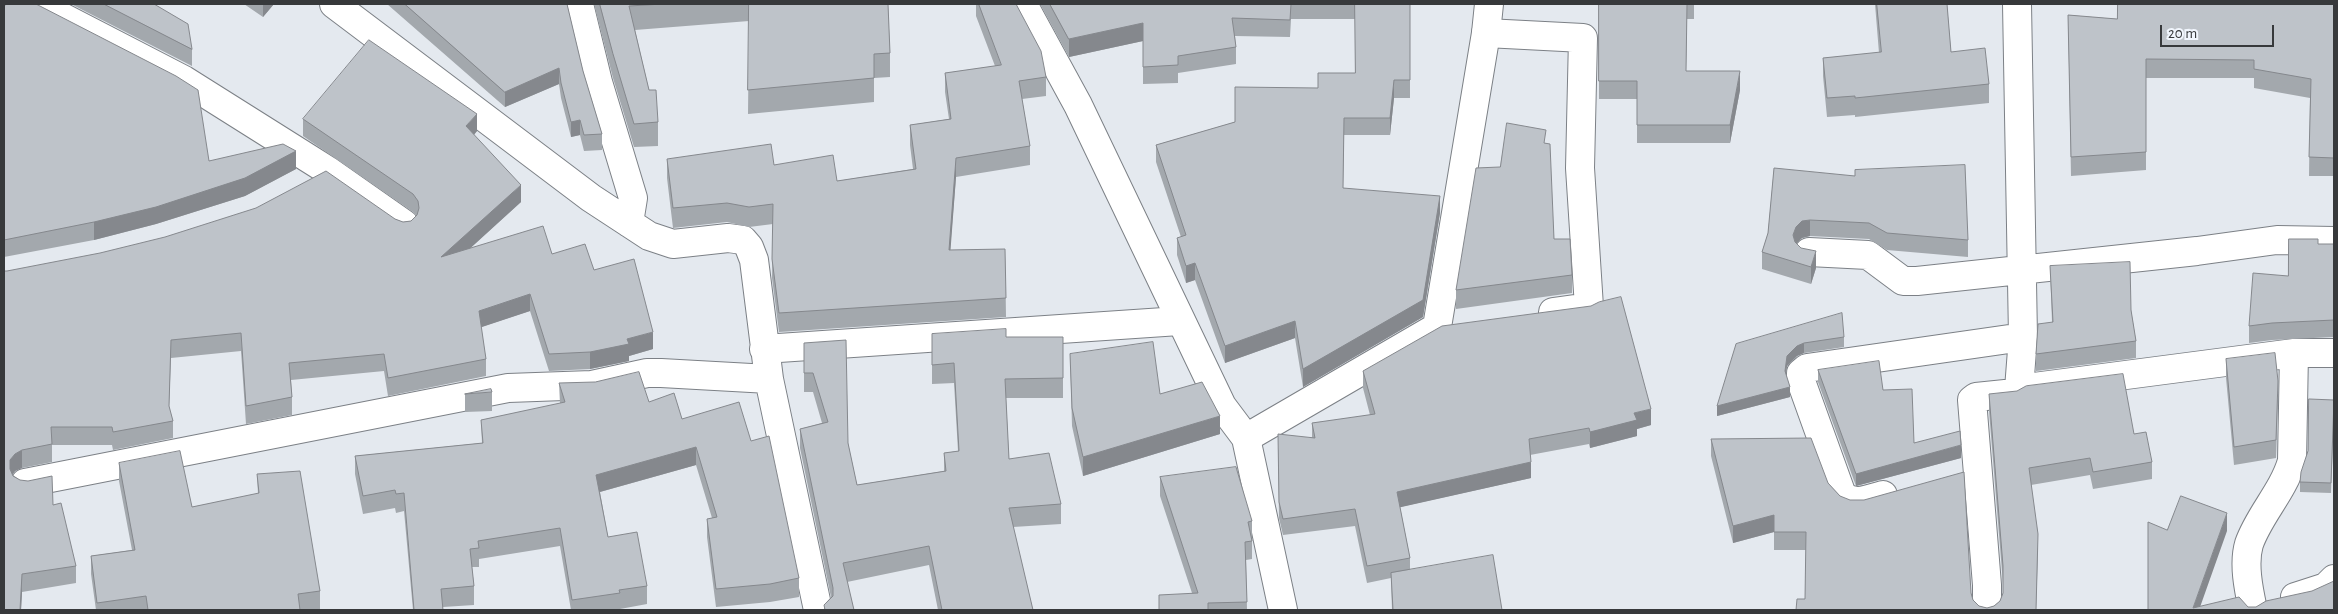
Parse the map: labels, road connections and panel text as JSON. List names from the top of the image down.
{
  "scale_bar": "20 m"
}
